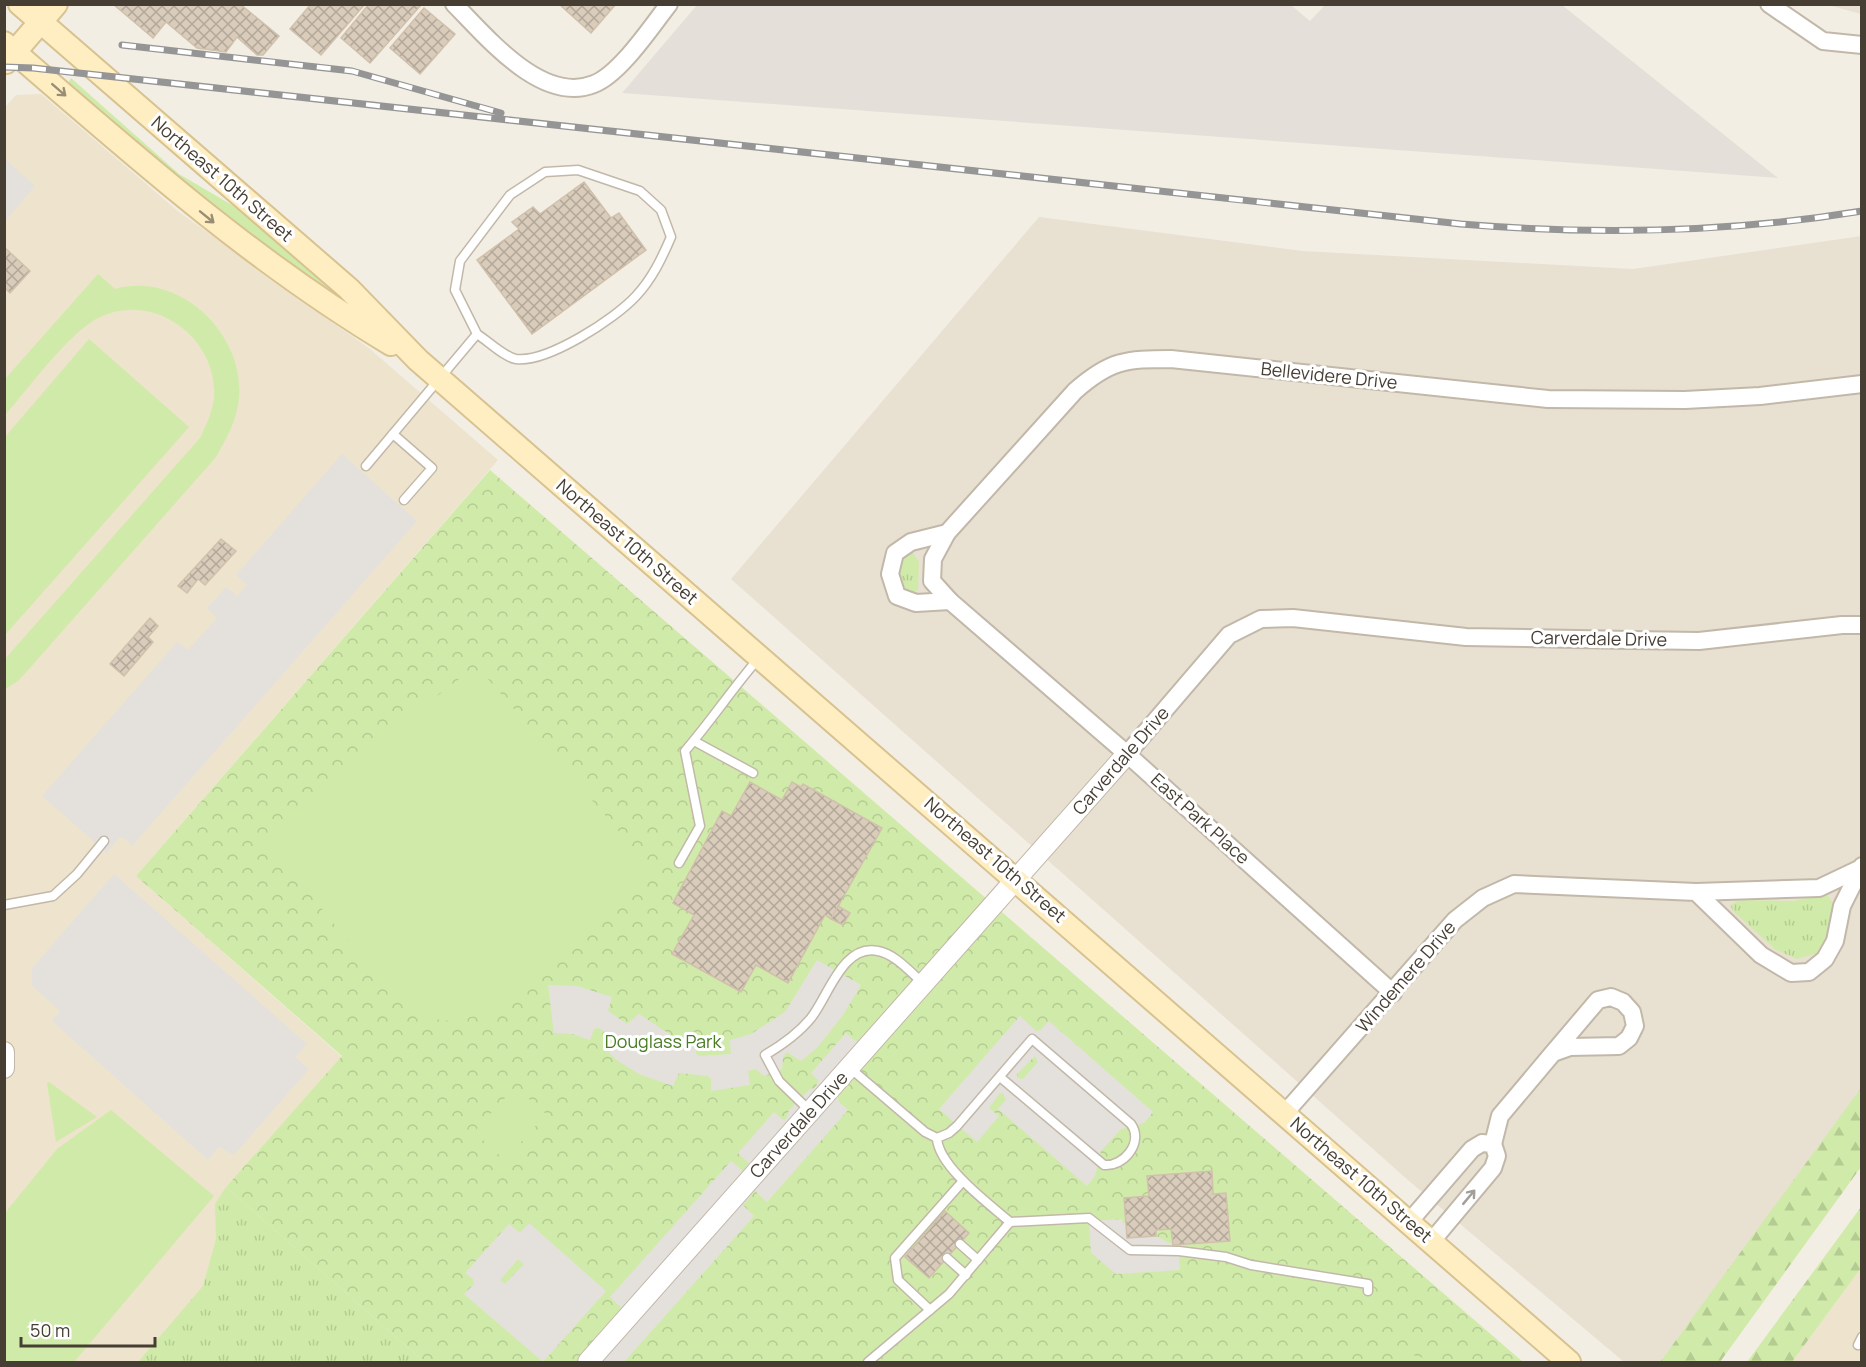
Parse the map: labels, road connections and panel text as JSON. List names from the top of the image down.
{
  "streets": {
    "main road": ["Northeast 10th Street"],
    "street": [
      "Bellevidere Drive",
      "Carverdale Drive",
      "East Park Place",
      "Windemere Drive"
    ]
  },
  "crossings": [
    ["Northeast 10th Street", "Carverdale Drive"],
    ["Northeast 10th Street", "Windemere Drive"],
    ["Bellevidere Drive", "East Park Place"],
    ["Carverdale Drive", "East Park Place"],
    ["East Park Place", "Windemere Drive"]
  ],
  "parks": ["Douglass Park"],
  "scale_bar": "50 m"
}
